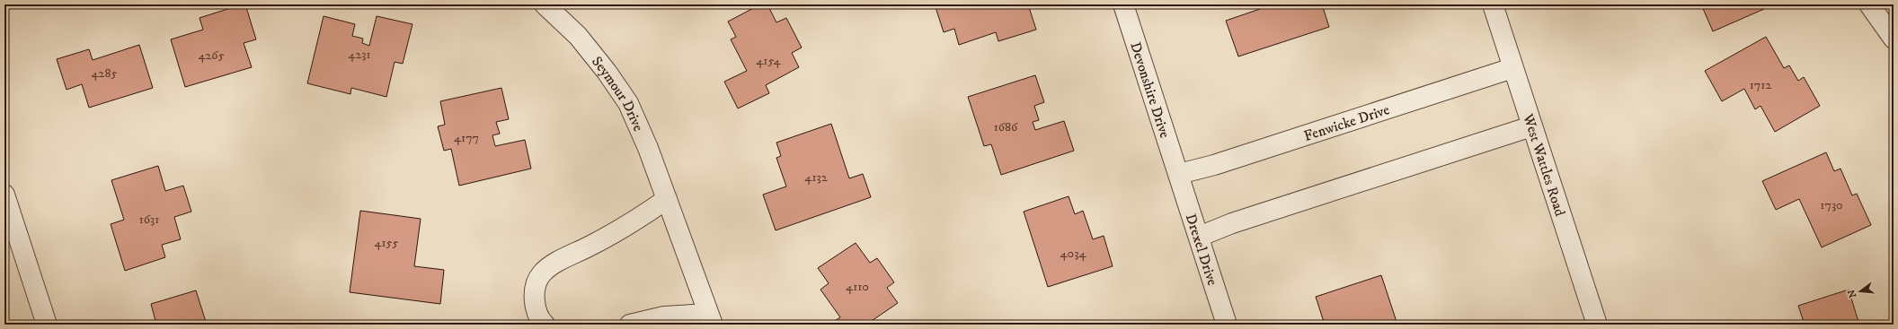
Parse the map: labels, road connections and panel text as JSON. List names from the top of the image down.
{
  "streets": {
    "street": [
      "Devonshire Drive",
      "Seymour Drive",
      "Fenwicke Drive",
      "West Wattles Road",
      "Drexel Drive"
    ]
  },
  "crossings": [
    ["Devonshire Drive", "Fenwicke Drive"],
    ["Devonshire Drive", "Drexel Drive"],
    ["Fenwicke Drive", "West Wattles Road"],
    ["Fenwicke Drive", "Drexel Drive"]
  ],
  "house_numbers": [
    "4231",
    "4265",
    "4154",
    "4285",
    "1712",
    "1686",
    "4177",
    "4132",
    "1730",
    "1631",
    "4155",
    "4034",
    "4110"
  ],
  "north": "left"
}
